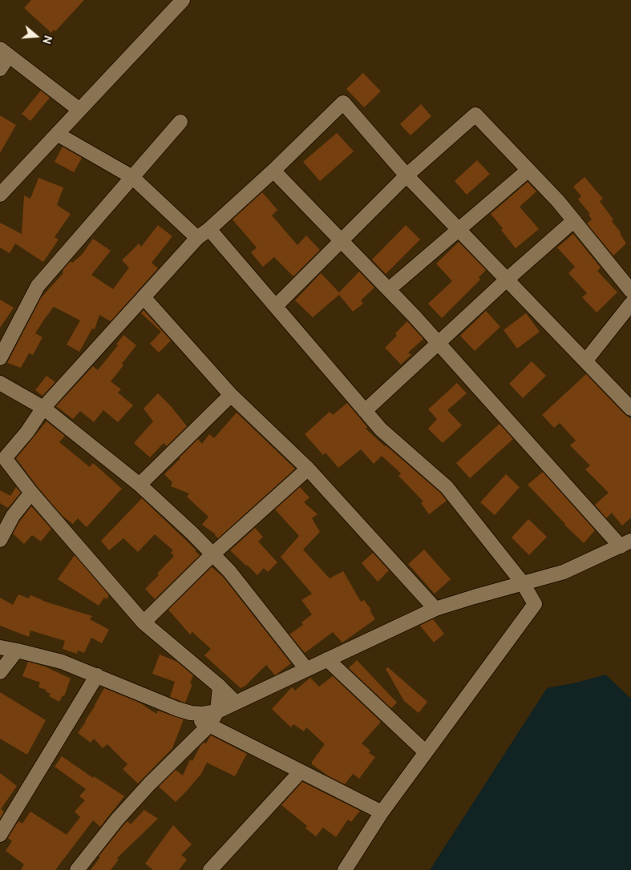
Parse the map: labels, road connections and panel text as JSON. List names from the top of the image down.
{
  "north": "right"
}
